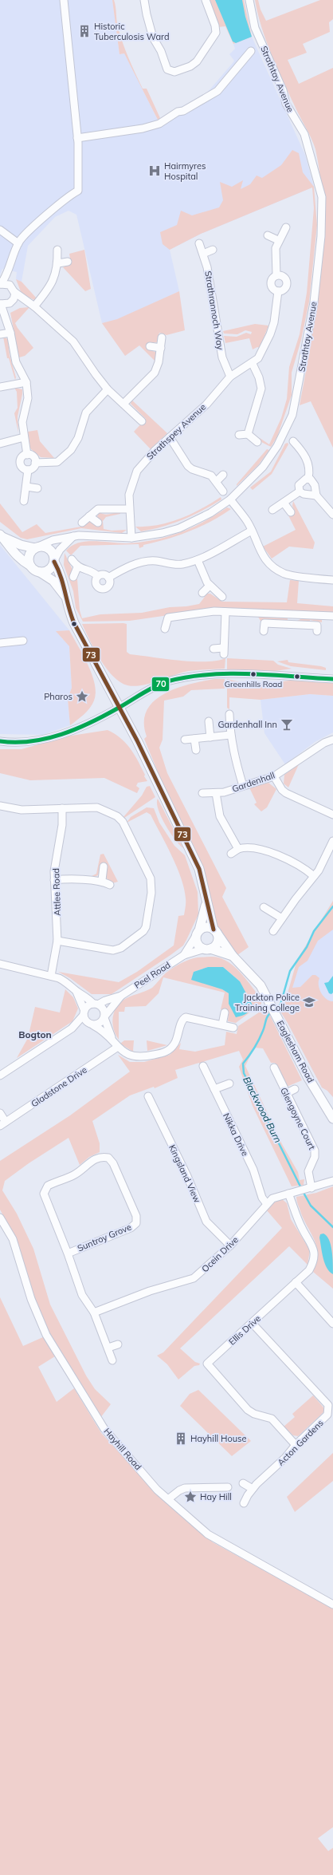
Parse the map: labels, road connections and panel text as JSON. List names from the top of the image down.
{
  "streets": {
    "main road": ["Eaglesham Road"],
    "street": [
      "Strathtay Avenue",
      "Strathrannoch Way",
      "Strathspey Avenue",
      "Gardenhall",
      "Attlee Road",
      "Peel Road",
      "Gladstone Drive",
      "Glengoyne Court",
      "Nikka Drive",
      "Kingsland View",
      "Suntroy Grove",
      "Ocein Drive",
      "Ellis Drive",
      "Acton Gardens",
      "Hayhill Road"
    ]
  },
  "crossings": [
    ["Strathtay Avenue", "Strathspey Avenue"],
    ["Strathrannoch Way", "Strathspey Avenue"],
    ["Glengoyne Court", "Ocein Drive"],
    ["Nikka Drive", "Ocein Drive"],
    ["Kingsland View", "Ocein Drive"],
    ["Suntroy Grove", "Ocein Drive"],
    ["Ocein Drive", "Ellis Drive"],
    ["Ellis Drive", "Acton Gardens"]
  ],
  "districts": ["Bogton"],
  "water": ["Blackwood Burn"],
  "places": {
    "building": ["Historic Tuberculosis Ward", "Hayhill House"],
    "hospital": ["Hairmyres Hospital"],
    "other": ["Greenhills Road"],
    "place": ["Pharos", "Hay Hill"],
    "bar": ["Gardenhall Inn"],
    "school or university": ["Jackton Police Training College"]
  },
  "lines": ["transit line 73", "transit line 70"]
}
